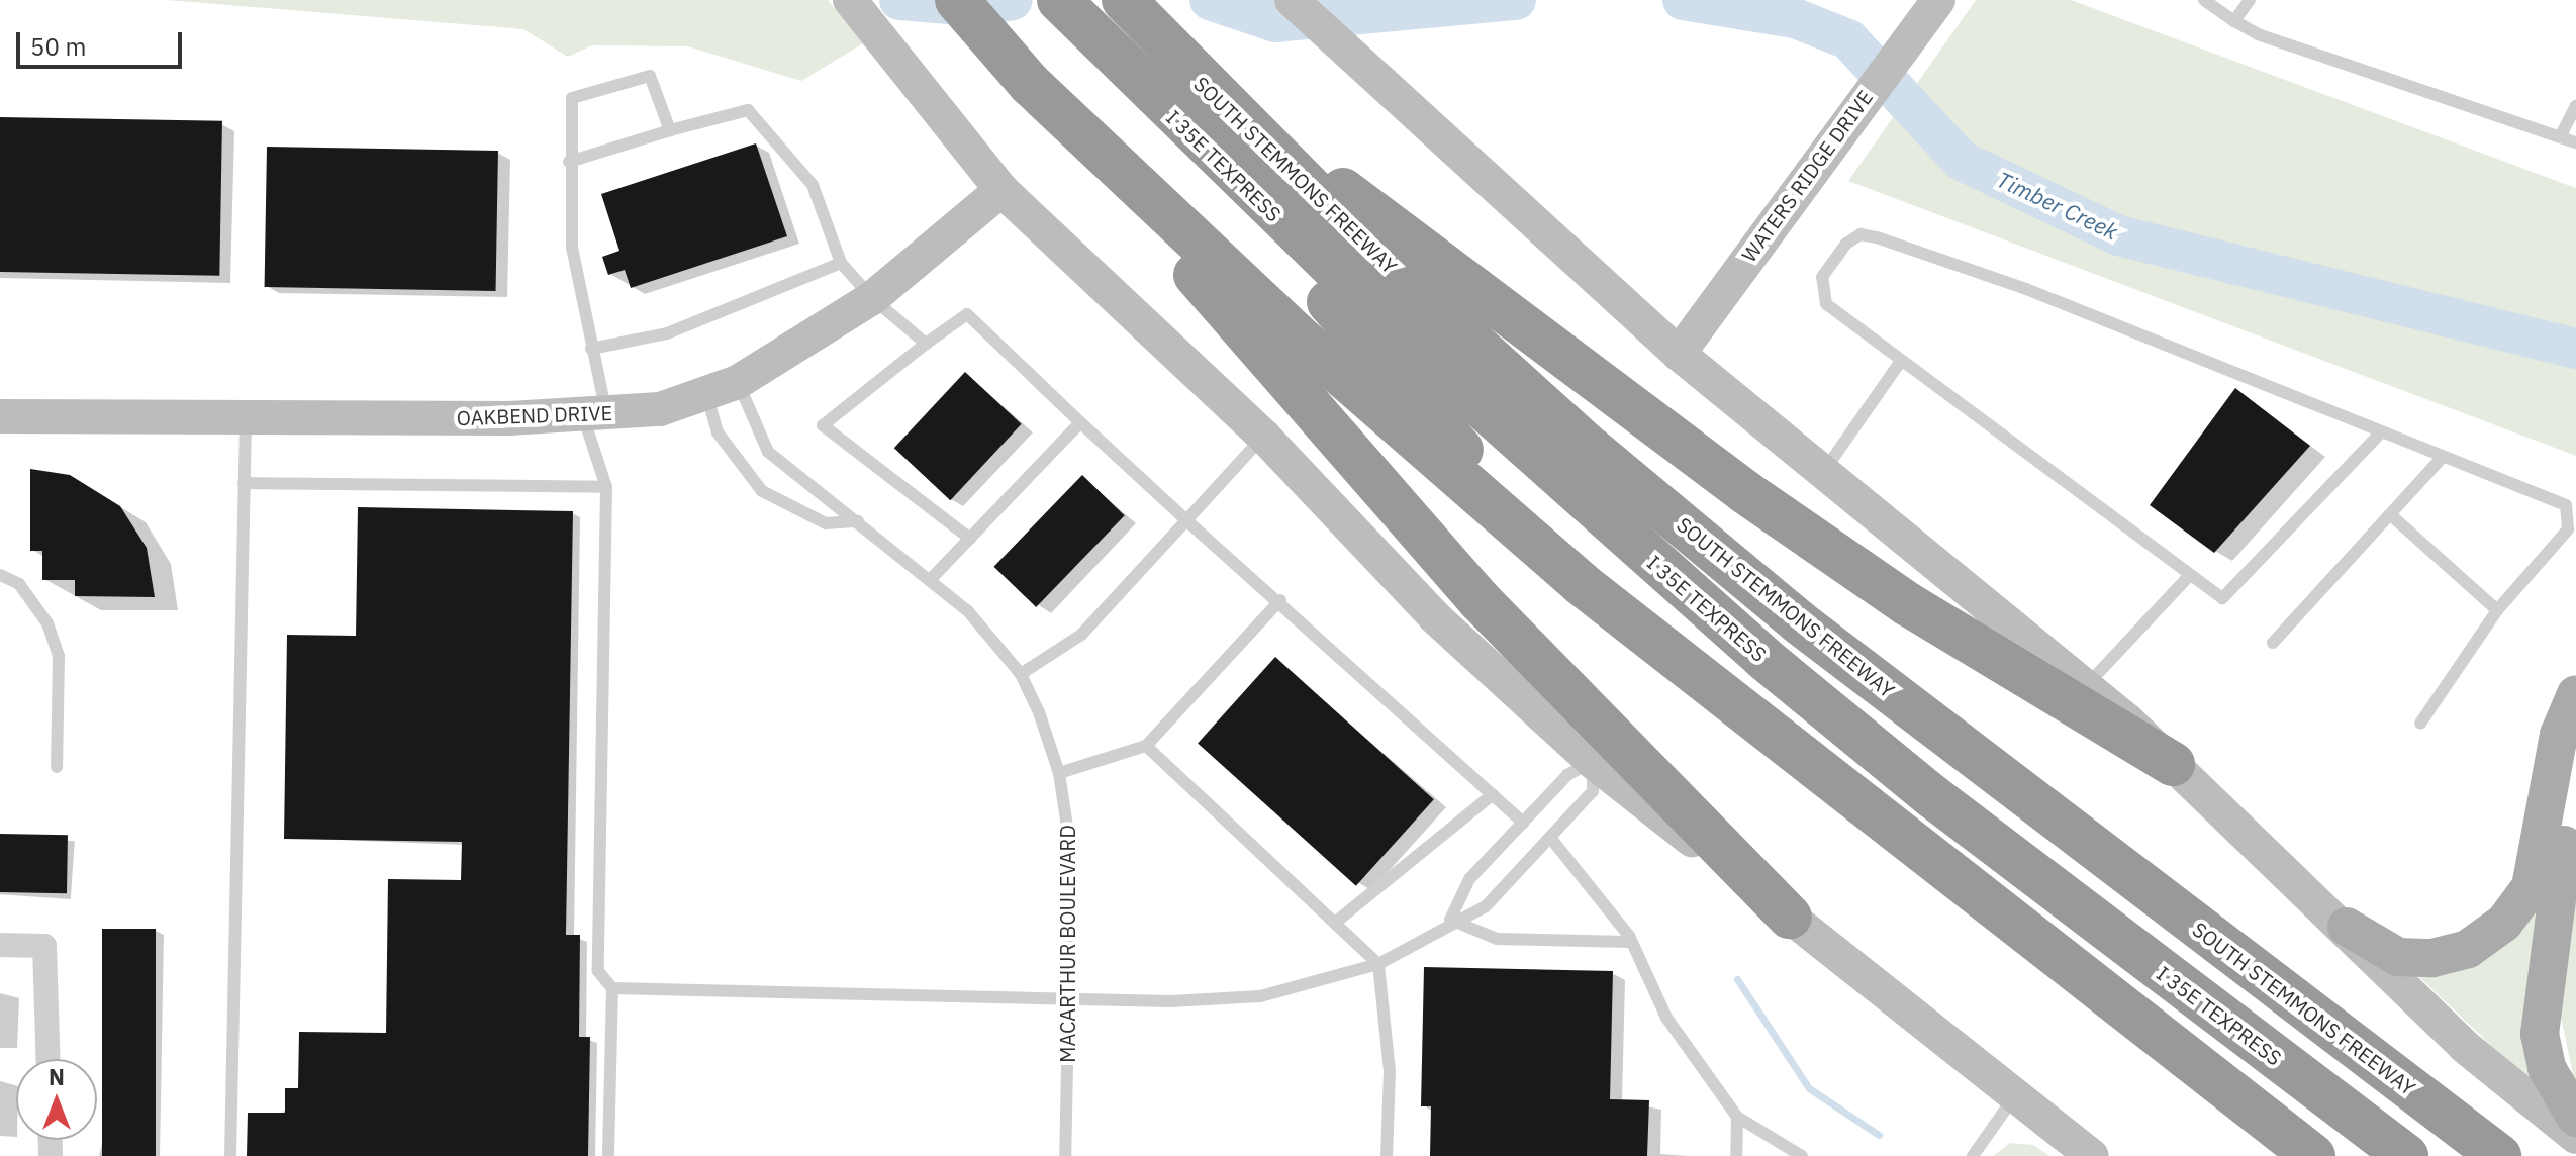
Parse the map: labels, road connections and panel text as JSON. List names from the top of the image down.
{
  "streets": {
    "highway": ["I 35E TEXPRESS", "SOUTH STEMMONS FREEWAY"],
    "main road": ["WATERS RIDGE DRIVE", "OAKBEND DRIVE"],
    "lane": ["MACARTHUR BOULEVARD"]
  },
  "crossings": [
    ["OAKBEND DRIVE", "MACARTHUR BOULEVARD"]
  ],
  "water": ["Timber Creek"],
  "scale_bar": "50 m",
  "north": "top"
}
